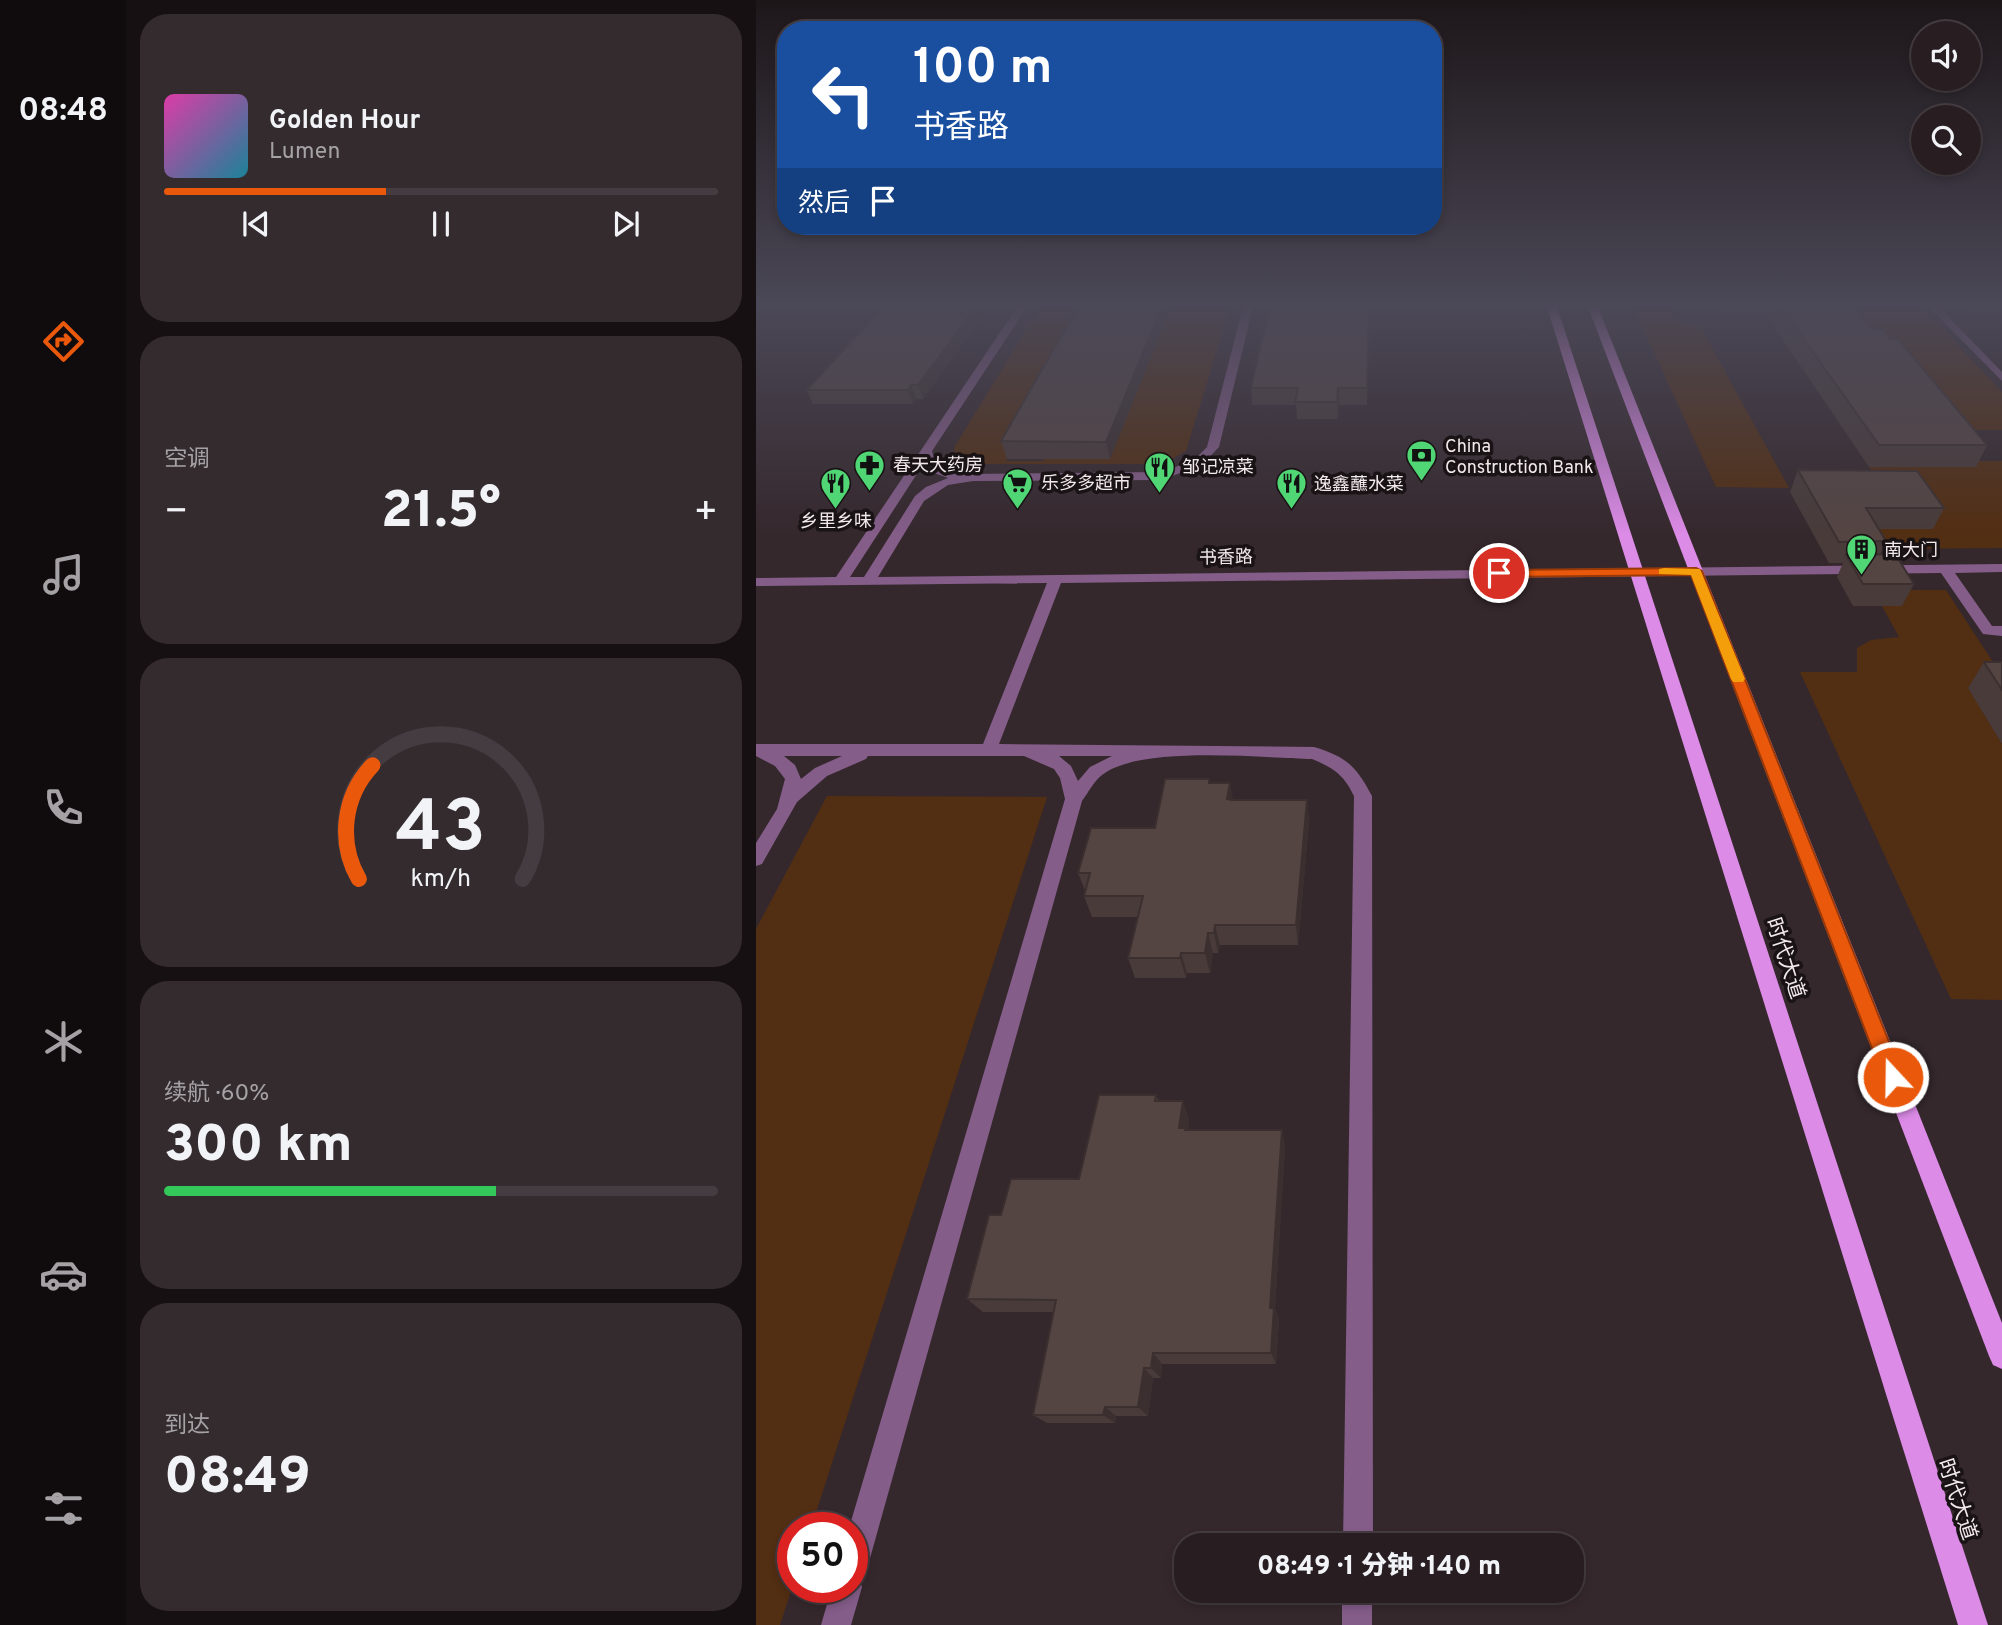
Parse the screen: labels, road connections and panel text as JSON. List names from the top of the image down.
{
  "streets": {
    "main road": ["时代大道"],
    "street": ["书香路"]
  },
  "crossings": [
    ["书香路", "时代大道"]
  ],
  "places": {
    "bank": ["China Construction Bank"],
    "pharmacy": ["春天大药房"],
    "restaurant": ["邹记凉菜", "乡里乡味", "逸鑫蘸水菜"],
    "supermarket": ["乐多多超市"],
    "building": ["南大门"]
  },
  "page": {
    "tabs": "08:48",
    "turn": ["100 m", "书香路"],
    "song": ["Golden Hour", "Lumen"],
    "then": "然后",
    "tile": [
      "空调",
      ["续航 · 60%", "300 km"],
      ["到达", "08:49"]
    ],
    "heat": ["−", "21.5°", "+"],
    "limit": "50",
    "trip": "08:49 · 1 分钟 · 140 m",
    "gauge": ["43", "km/h"]
  }
}
